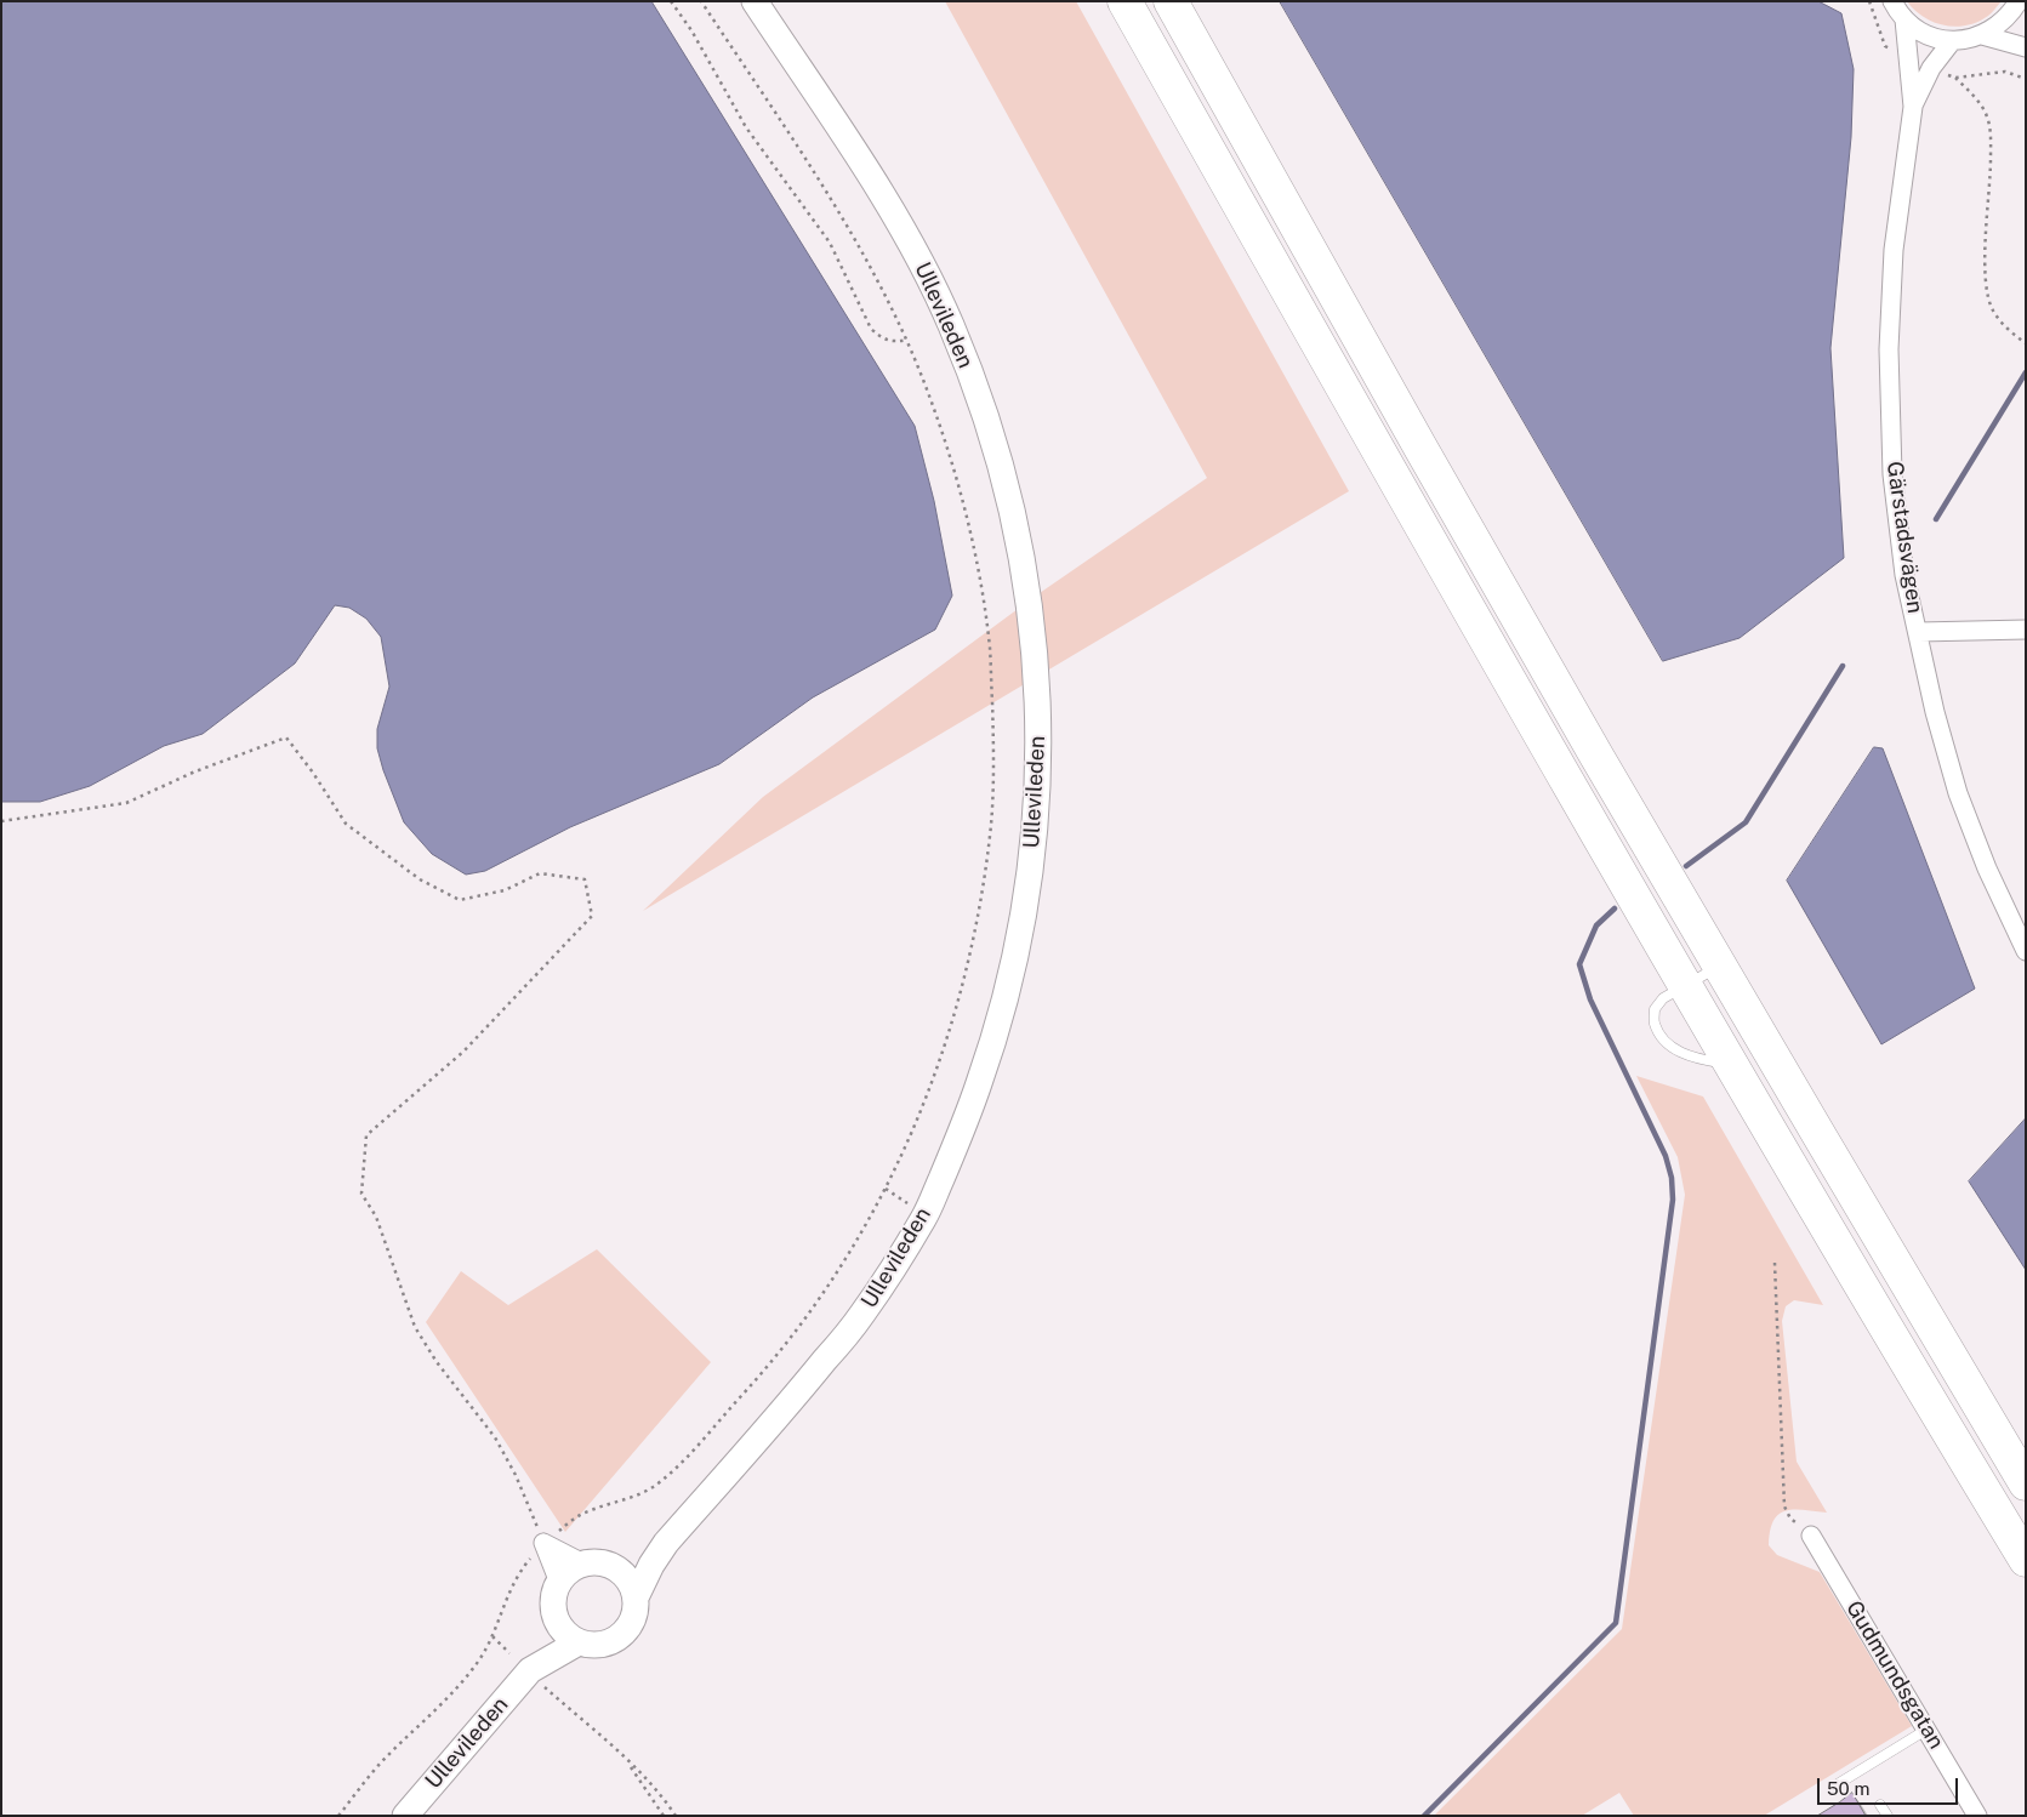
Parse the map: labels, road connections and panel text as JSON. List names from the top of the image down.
{
  "streets": {
    "main road": ["Ullevileden"],
    "street": ["Gärstadsvägen", "Gudmundsgatan"]
  },
  "scale_bar": "50 m"
}
